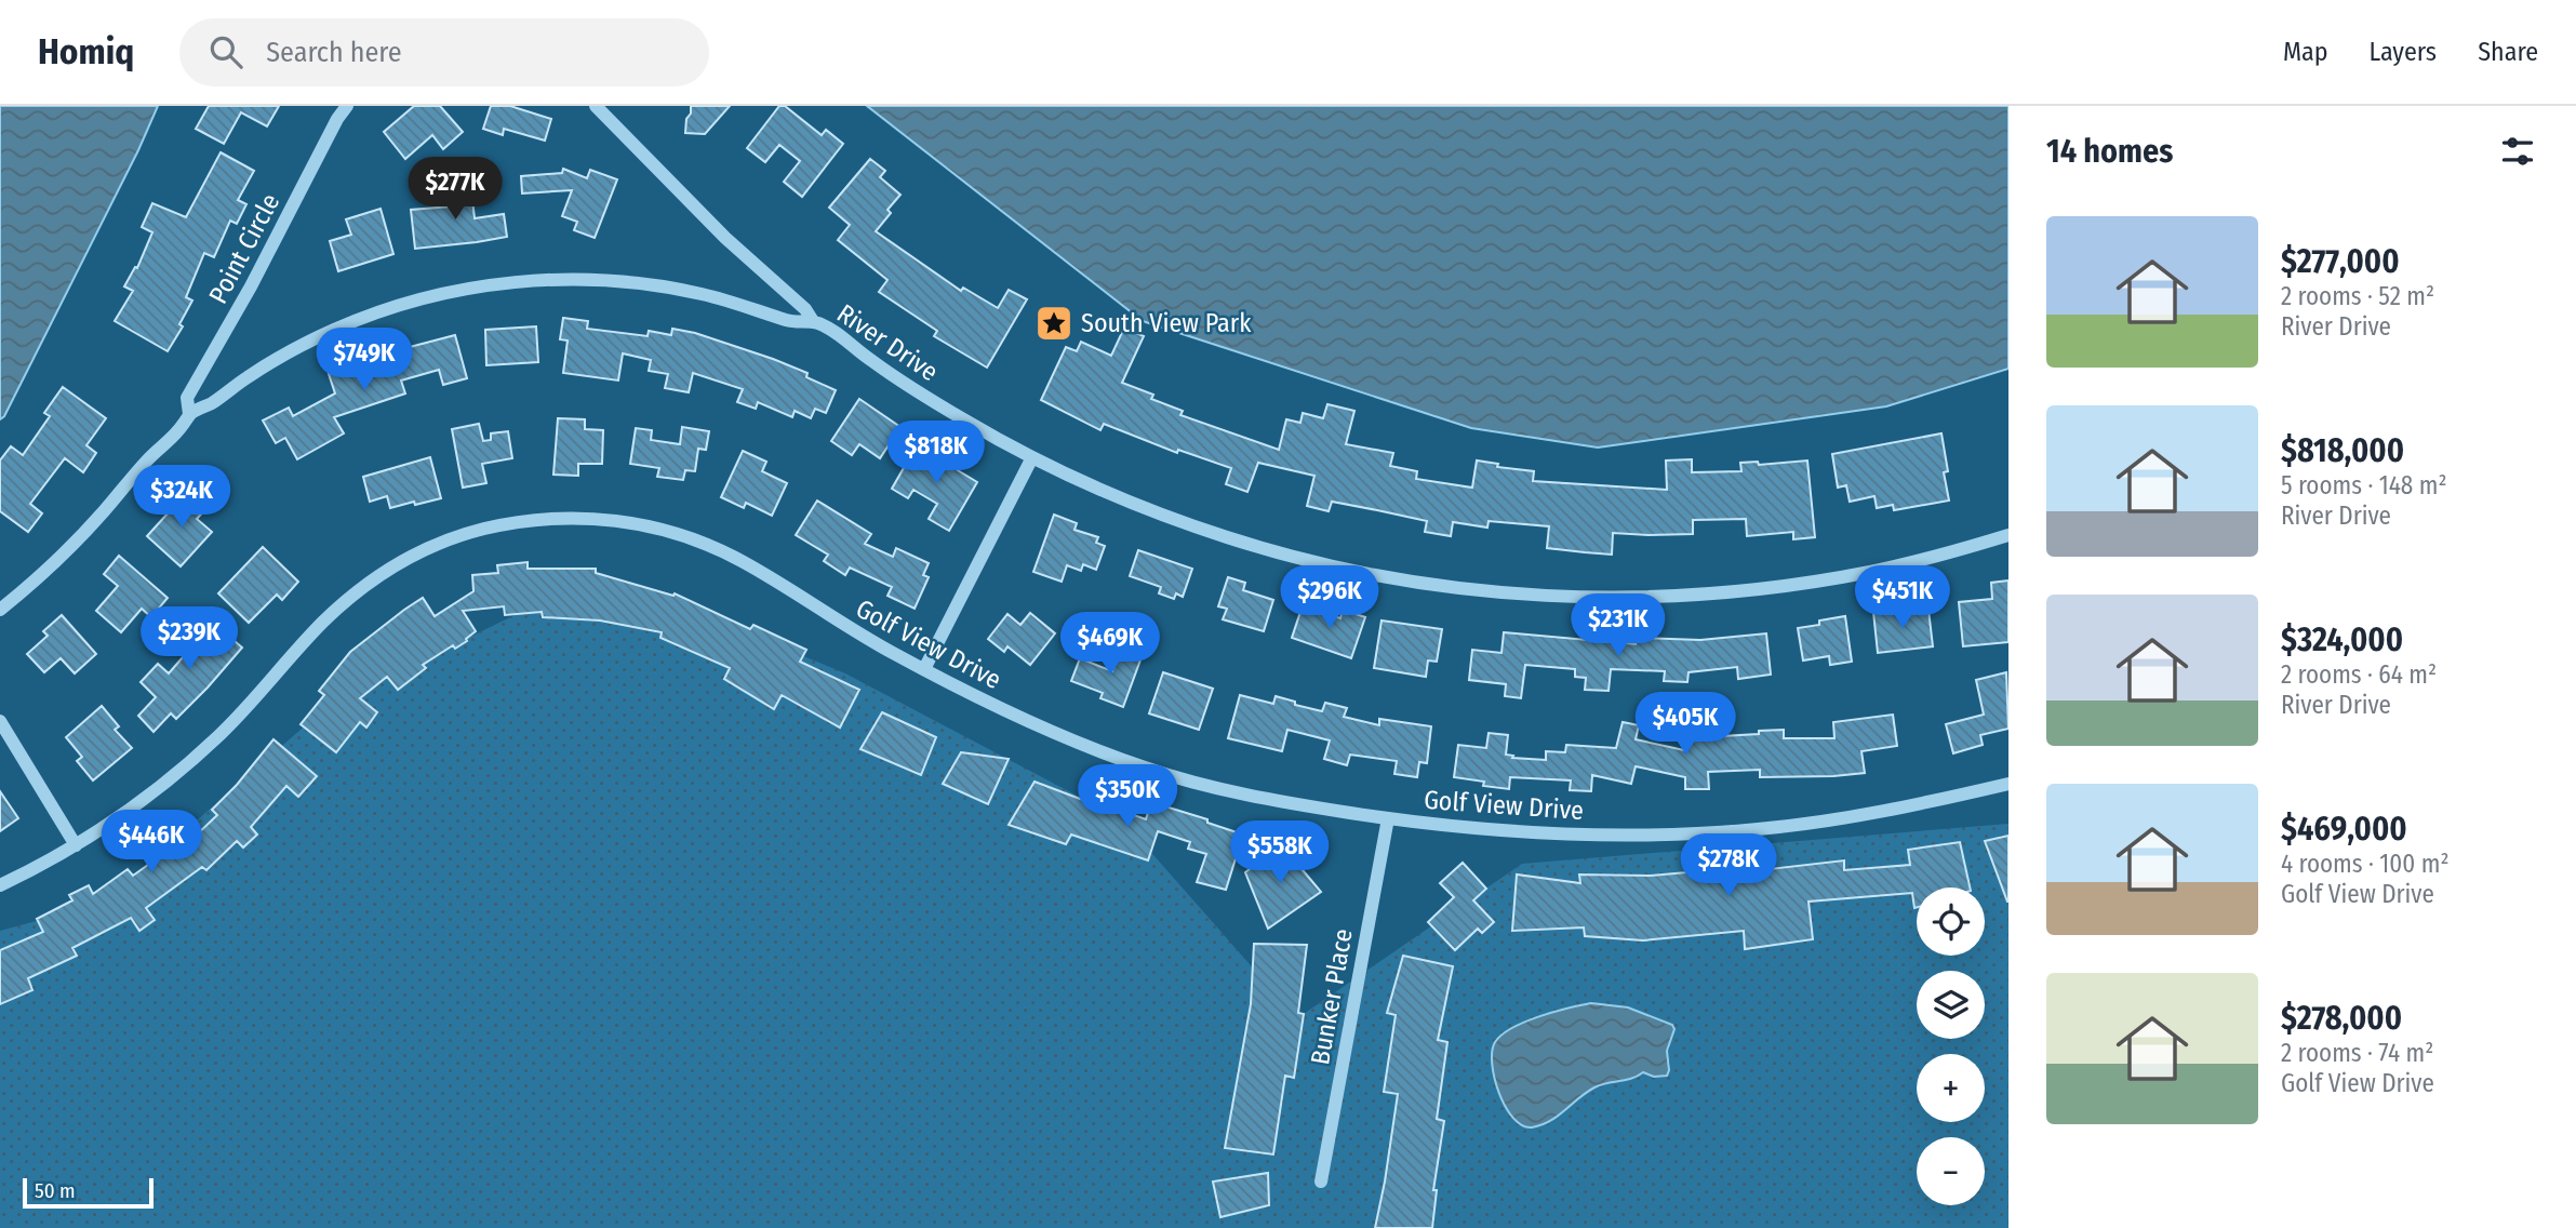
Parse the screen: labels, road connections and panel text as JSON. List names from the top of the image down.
{
  "streets": {
    "street": [
      "Point Circle",
      "River Drive",
      "Golf View Drive",
      "Bunker Place"
    ]
  },
  "crossings": [
    ["Point Circle", "River Drive"],
    ["Golf View Drive", "Bunker Place"]
  ],
  "places": {
    "place": ["South View Park"]
  },
  "scale_bar": "50 m",
  "page": {
    "header": "Homiq",
    "search": "Search here",
    "nav": ["Map", "Layers", "Share"],
    "heading": "14 homes",
    "price": [
      "$277K",
      "$749K",
      "$818K",
      "$324K",
      "$296K",
      "$451K",
      "$231K",
      "$239K",
      "$469K",
      "$405K",
      "$350K",
      "$446K",
      "$558K",
      "$278K"
    ],
    "list": [
      {
        "name": "$277,000",
        "note": "2 rooms · 52 m² · River Drive"
      },
      {
        "name": "$818,000",
        "note": "5 rooms · 148 m² · River Drive"
      },
      {
        "name": "$324,000",
        "note": "2 rooms · 64 m² · River Drive"
      },
      {
        "name": "$469,000",
        "note": "4 rooms · 100 m² · Golf View Drive"
      },
      {
        "name": "$278,000",
        "note": "2 rooms · 74 m² · Golf View Drive"
      }
    ],
    "map_buttons": ["+", "−"],
    "scale": "50 m"
  }
}
